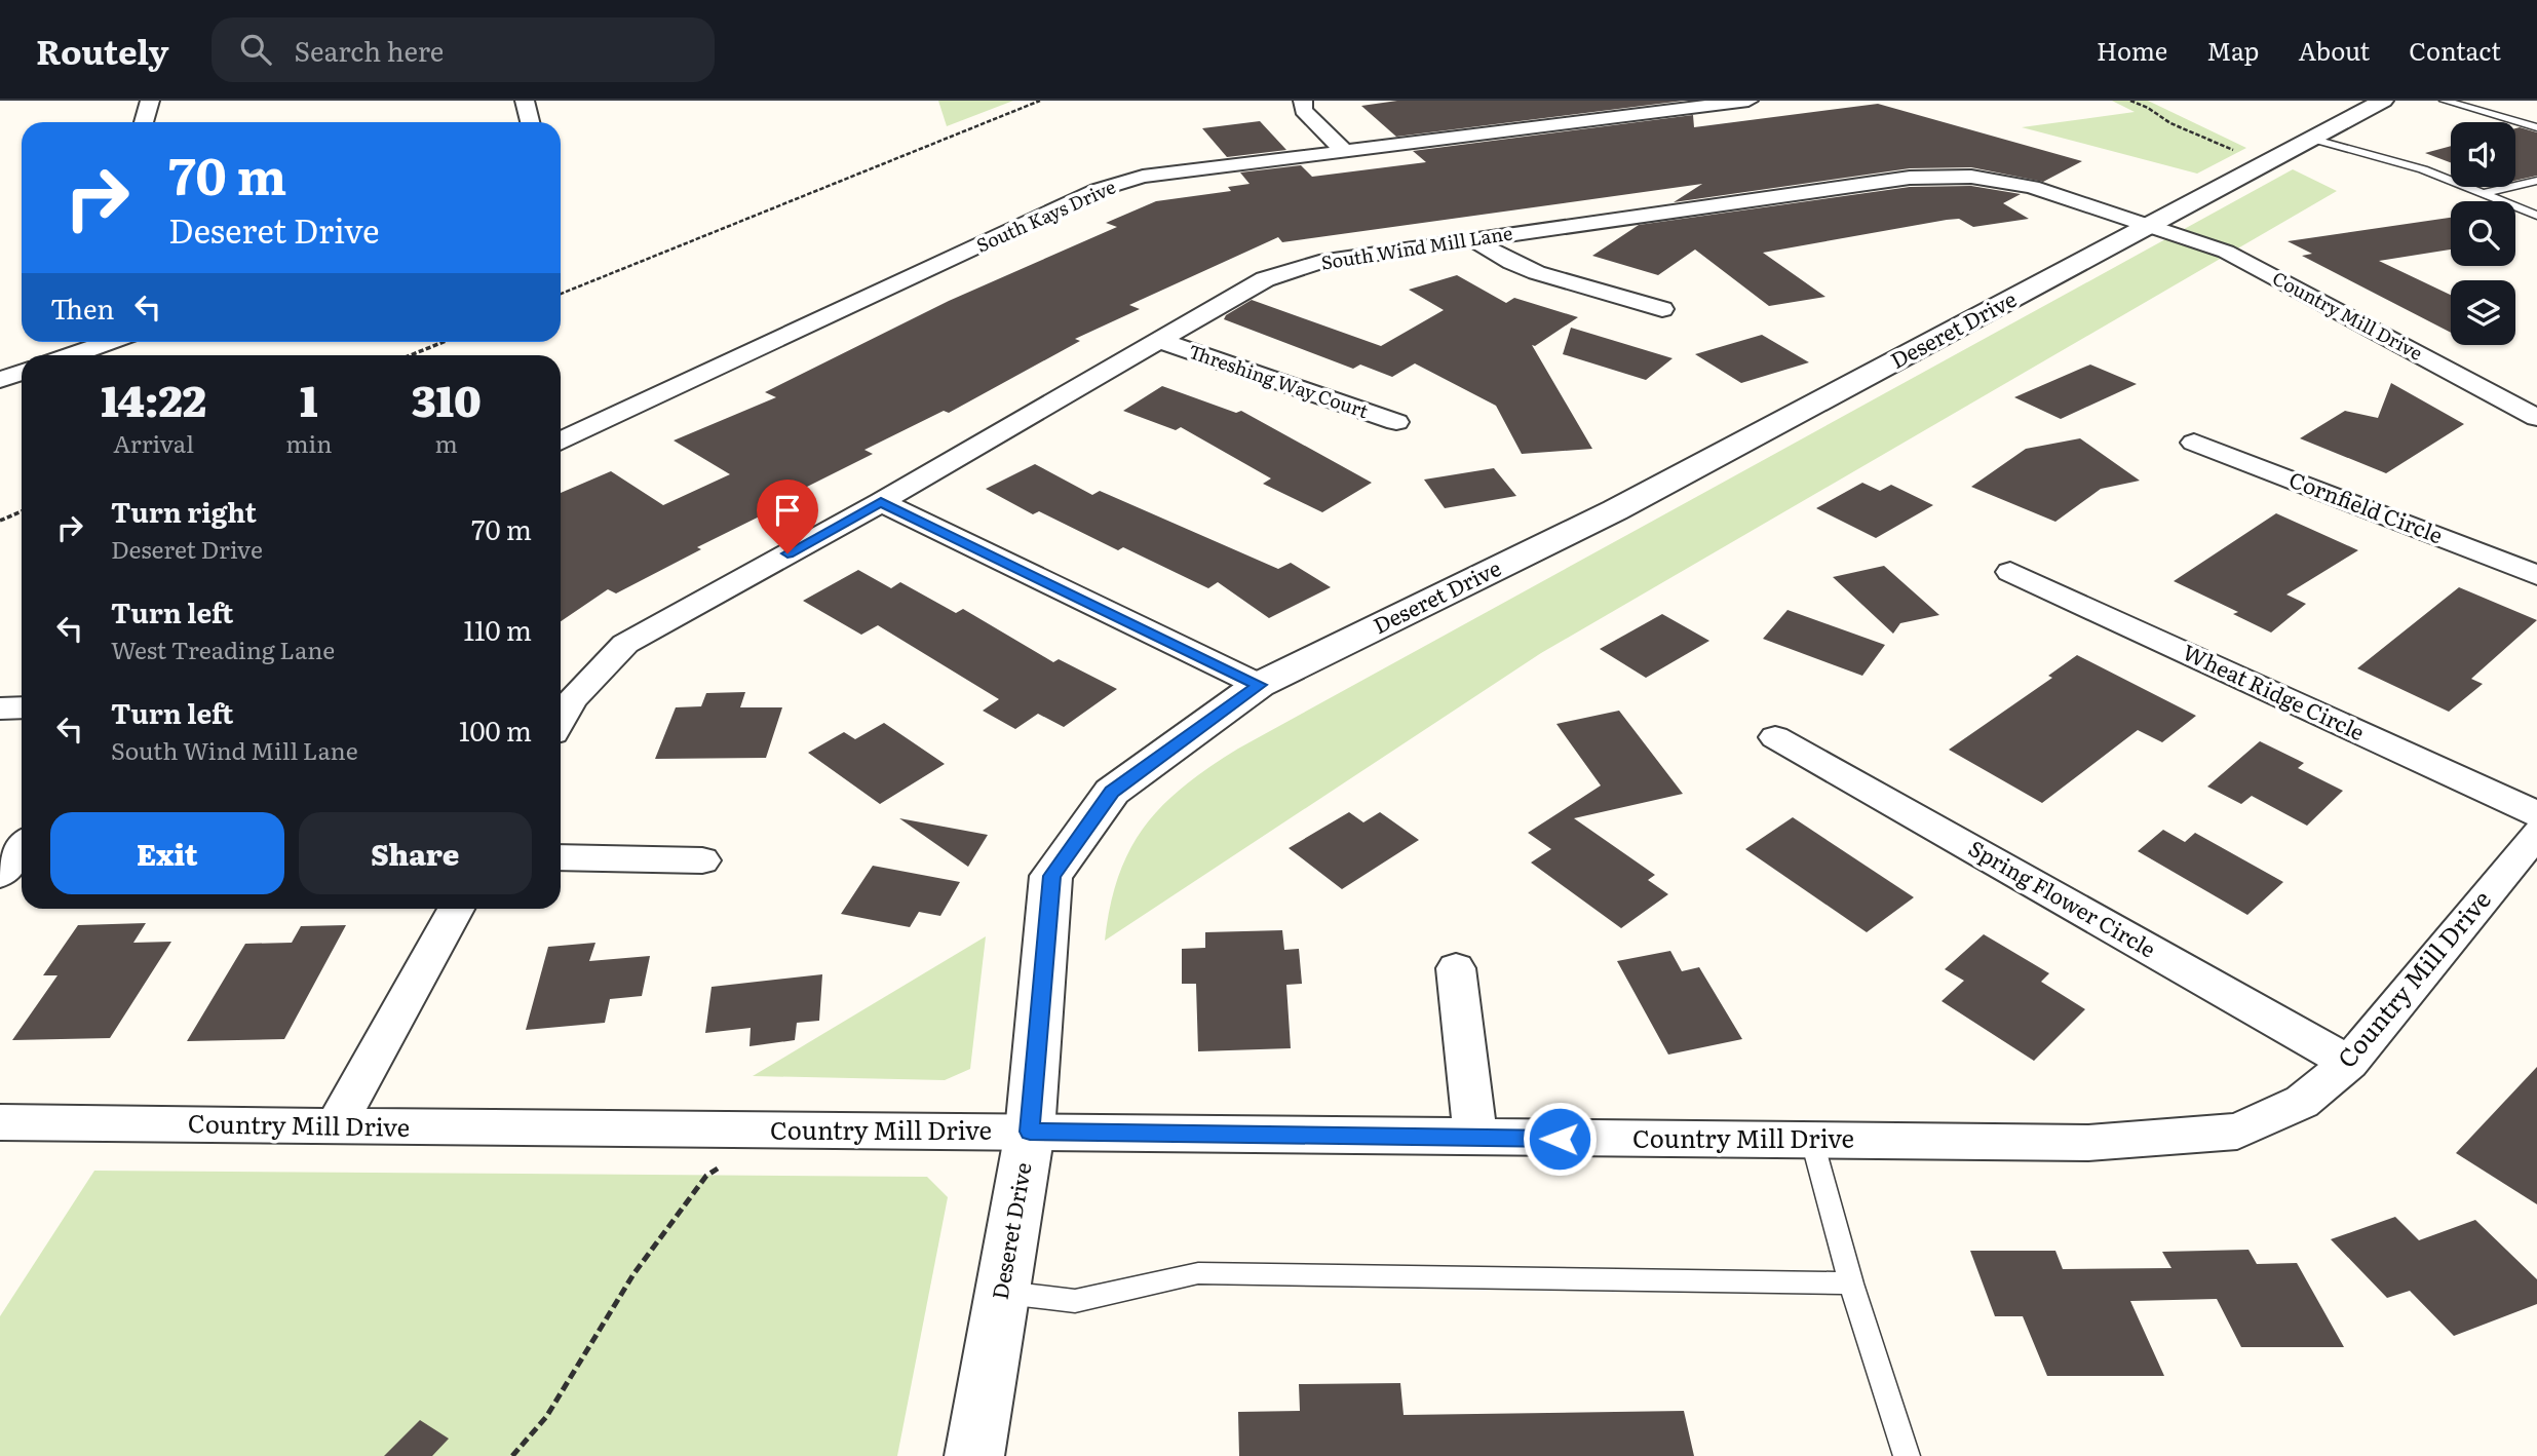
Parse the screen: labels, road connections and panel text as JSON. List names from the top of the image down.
{
  "streets": {
    "street": [
      "South Kays Drive",
      "South Wind Mill Lane",
      "Country Mill Drive",
      "Deseret Drive",
      "Threshing Way Court",
      "Cornfield Circle",
      "Wheat Ridge Circle",
      "Spring Flower Circle"
    ]
  },
  "crossings": [
    ["South Wind Mill Lane", "Country Mill Drive"],
    ["South Wind Mill Lane", "Deseret Drive"],
    ["South Wind Mill Lane", "Threshing Way Court"],
    ["Country Mill Drive", "Deseret Drive"],
    ["Country Mill Drive", "Spring Flower Circle"]
  ],
  "page": {
    "header": "Routely",
    "search": "Search here",
    "nav": [
      "Home",
      "Map",
      "About",
      "Contact"
    ],
    "turn": ["70 m", "Deseret Drive"],
    "then": "Then",
    "eta": [
      "14:22",
      "Arrival",
      "1",
      "min",
      "310",
      "m"
    ],
    "list": [
      {
        "name": "Turn right",
        "note": "Deseret Drive",
        "value": "70 m"
      },
      {
        "name": "Turn left",
        "note": "West Treading Lane",
        "value": "110 m"
      },
      {
        "name": "Turn left",
        "note": "South Wind Mill Lane",
        "value": "100 m"
      }
    ],
    "buttons": ["Exit", "Share"]
  }
}
